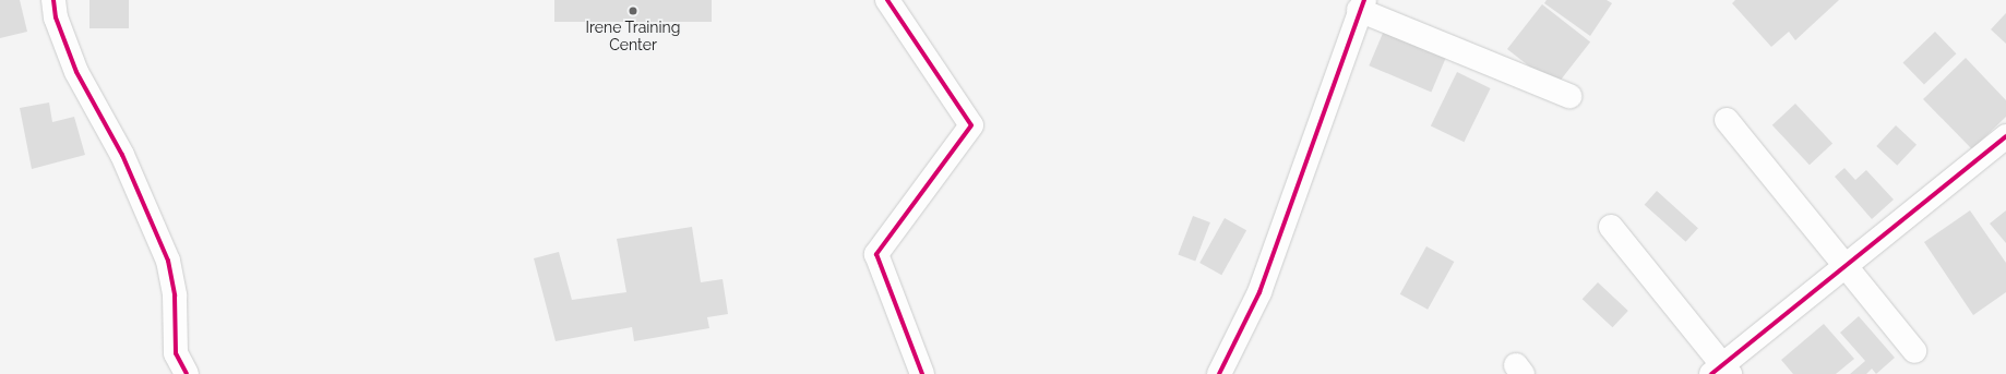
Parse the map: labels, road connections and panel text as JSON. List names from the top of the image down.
{
  "places": ["Irene Training Center"]
}
